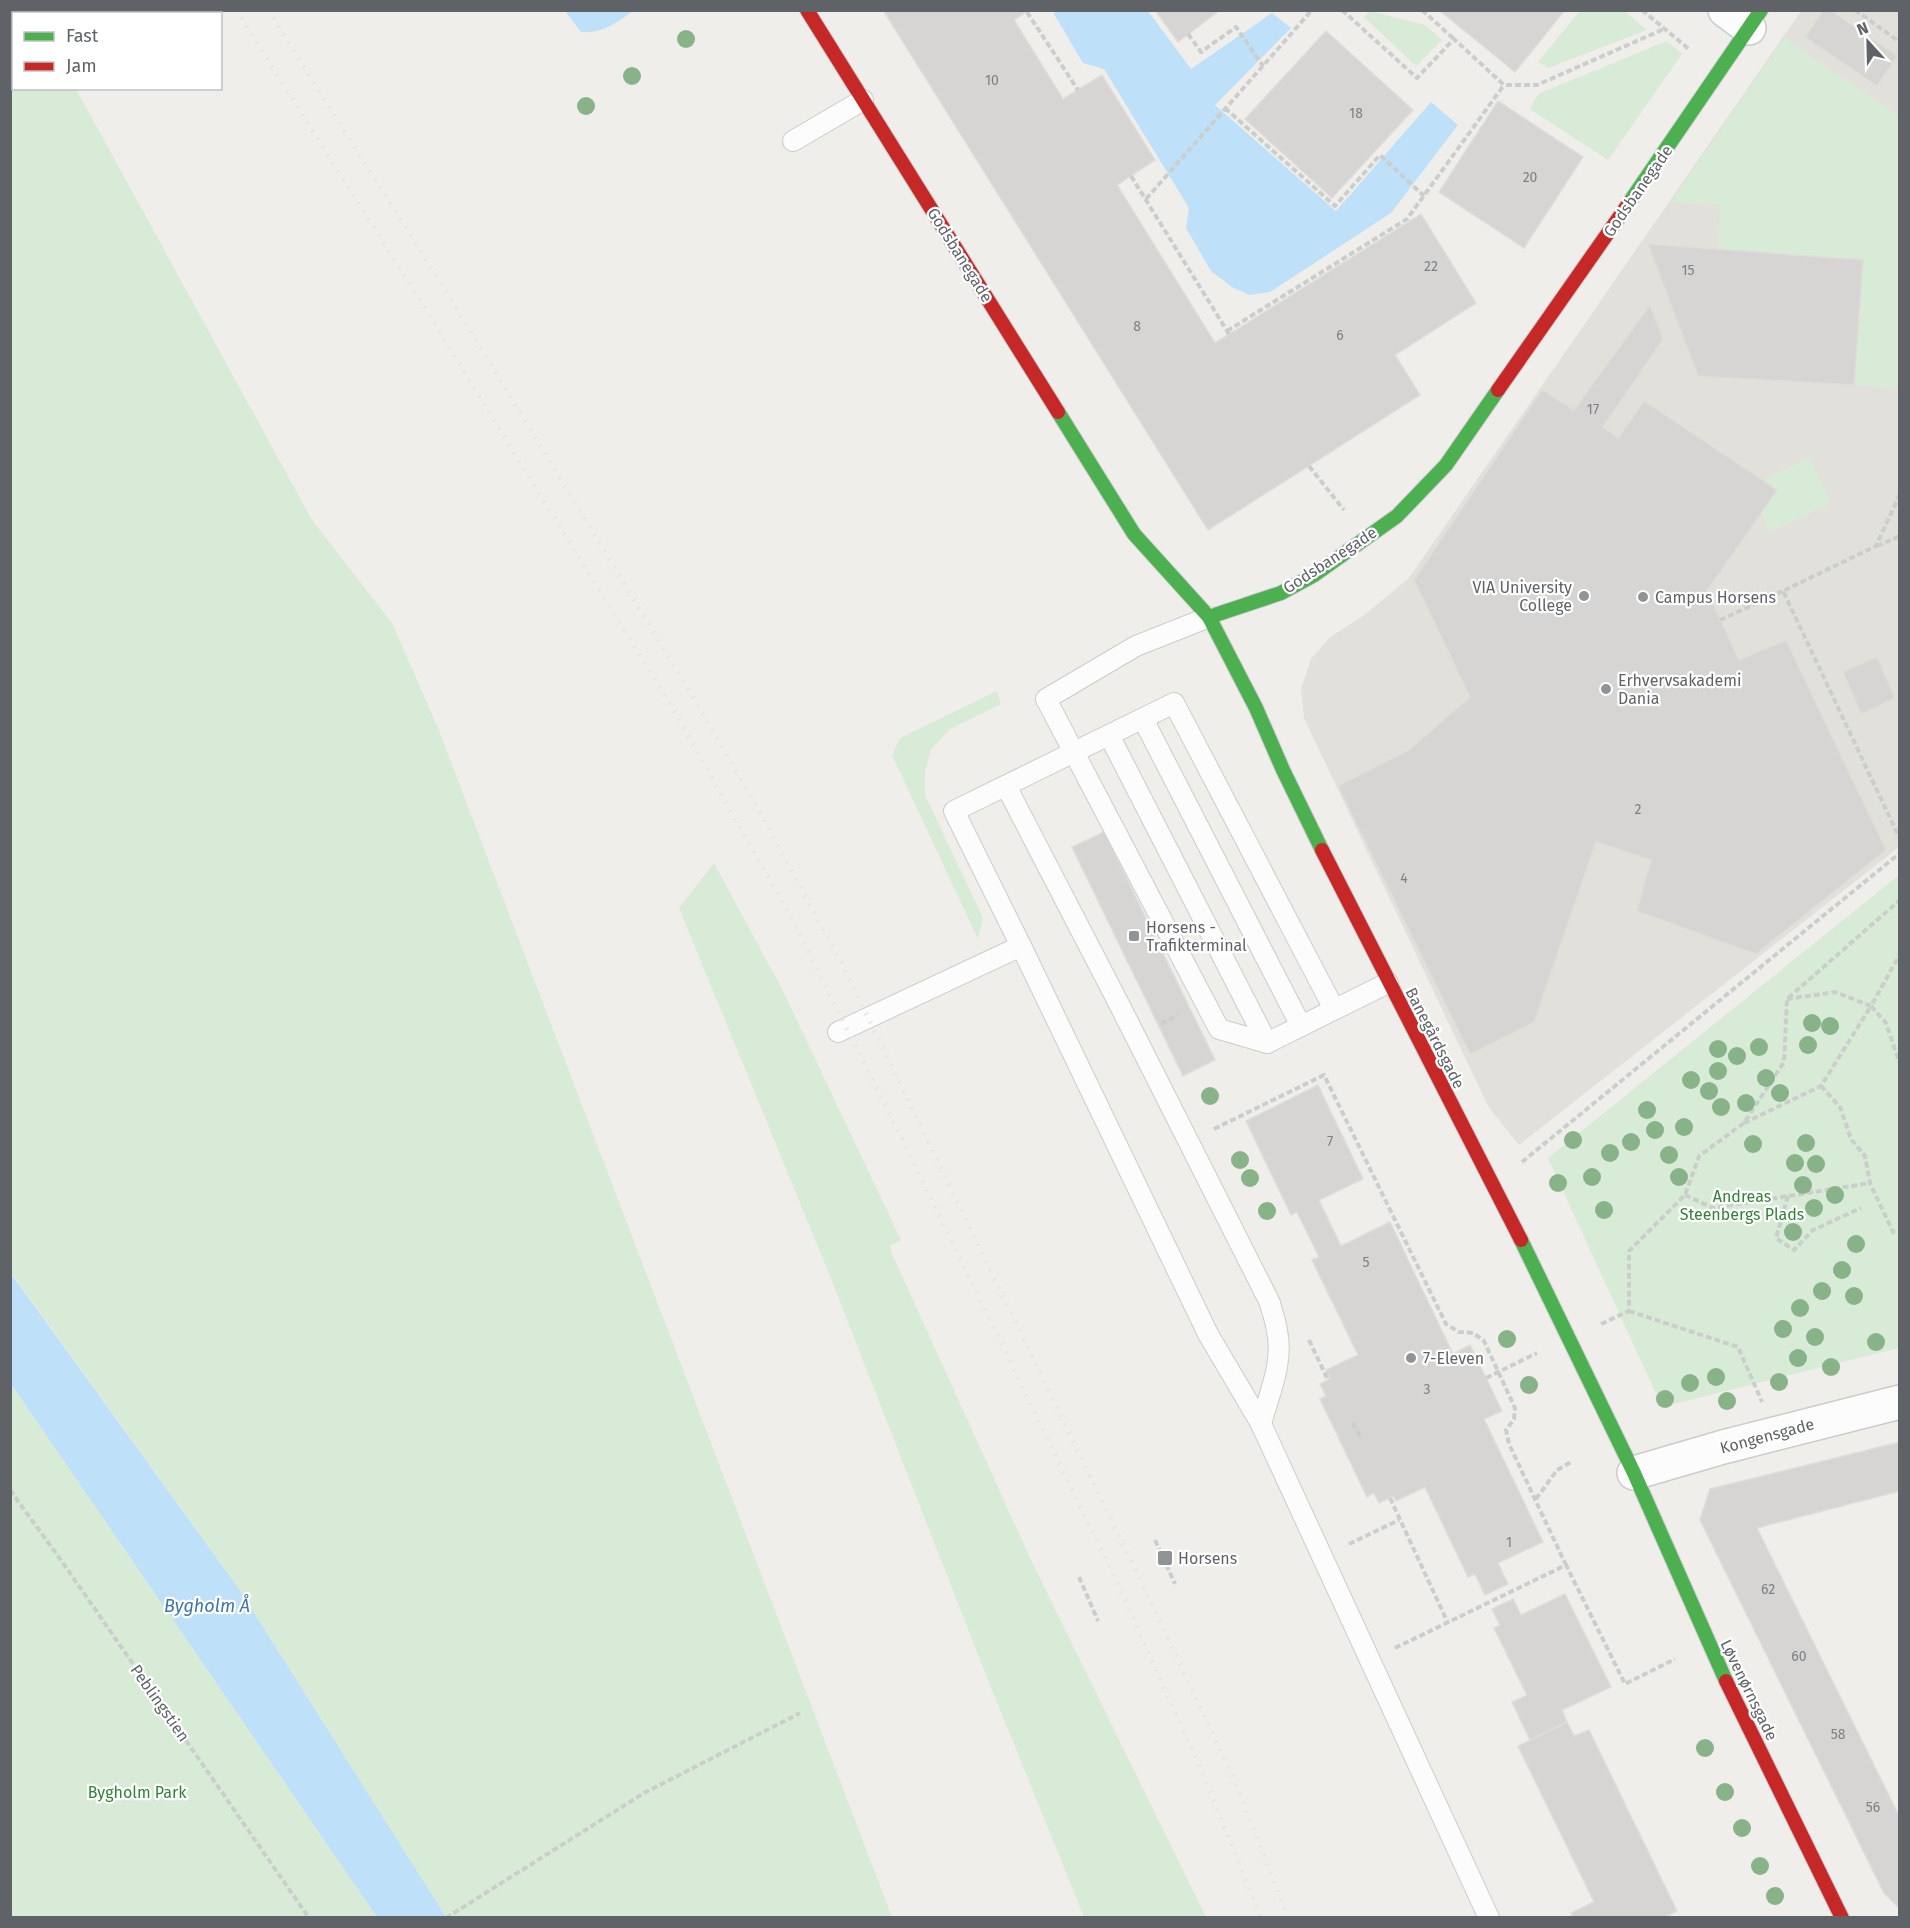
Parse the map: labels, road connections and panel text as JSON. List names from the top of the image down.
{
  "streets": {
    "street": [
      "Godsbanegade",
      "Banegårdsgade",
      "Kongensgade",
      "Løvenørnsgade"
    ],
    "path": ["Peblingstien"]
  },
  "crossings": [
    ["Godsbanegade", "Banegårdsgade"],
    ["Banegårdsgade", "Kongensgade"],
    ["Banegårdsgade", "Løvenørnsgade"],
    ["Kongensgade", "Løvenørnsgade"]
  ],
  "water": ["Bygholm Å"],
  "parks": ["Andreas Steenbergs Plads", "Bygholm Park"],
  "places": {
    "other": [
      "VIA University College",
      "Campus Horsens",
      "Erhvervsakademi Dania",
      "7-Eleven"
    ],
    "transit": ["Horsens - Trafikterminal", "Horsens"]
  },
  "house_numbers": [
    "10",
    "18",
    "20",
    "22",
    "15",
    "8",
    "6",
    "17",
    "2",
    "4",
    "7",
    "5",
    "3",
    "1",
    "62",
    "60",
    "58",
    "56"
  ],
  "legend": ["Fast", "Jam"],
  "north": "top"
}
